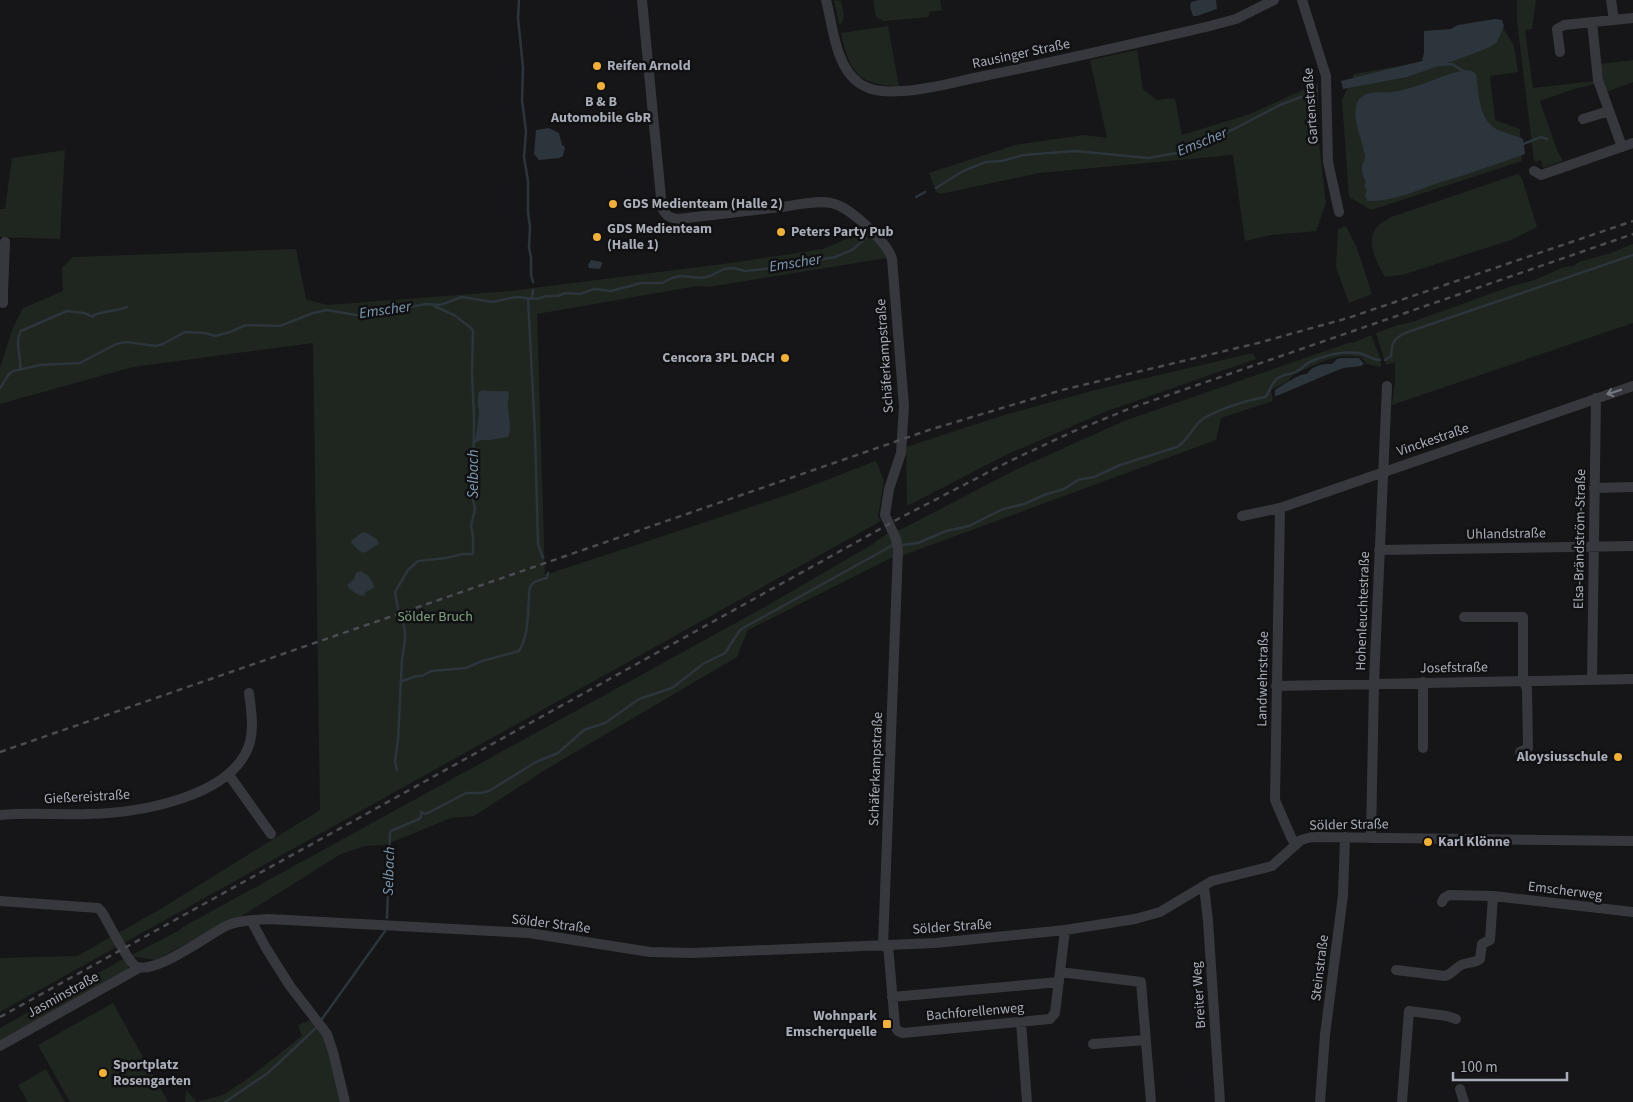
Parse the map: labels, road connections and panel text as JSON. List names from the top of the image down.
{
  "streets": {
    "street": [
      "Rausinger Straße",
      "Gartenstraße",
      "Schäferkampstraße",
      "Vinckestraße",
      "Uhlandstraße",
      "Elsa-Brändström-Straße",
      "Hohenleuchtestraße",
      "Josefstraße",
      "Landwehrstraße",
      "Gießereistraße",
      "Sölder Straße",
      "Emscherweg",
      "Steinstraße",
      "Jasminstraße",
      "Breiter Weg",
      "Bachforellenweg"
    ]
  },
  "crossings": [
    ["Schäferkampstraße", "Sölder Straße"],
    ["Schäferkampstraße", "Bachforellenweg"],
    ["Vinckestraße", "Elsa-Brändström-Straße"],
    ["Vinckestraße", "Hohenleuchtestraße"],
    ["Vinckestraße", "Landwehrstraße"],
    ["Uhlandstraße", "Elsa-Brändström-Straße"],
    ["Uhlandstraße", "Hohenleuchtestraße"],
    ["Elsa-Brändström-Straße", "Josefstraße"],
    ["Hohenleuchtestraße", "Josefstraße"],
    ["Hohenleuchtestraße", "Sölder Straße"],
    ["Josefstraße", "Landwehrstraße"],
    ["Landwehrstraße", "Sölder Straße"],
    ["Sölder Straße", "Steinstraße"],
    ["Sölder Straße", "Jasminstraße"],
    ["Sölder Straße", "Breiter Weg"],
    ["Sölder Straße", "Bachforellenweg"]
  ],
  "water": ["Emscher", "Selbach"],
  "parks": ["Sölder Bruch"],
  "places": {
    "other": [
      "Reifen Arnold",
      "B & B Automobile GbR",
      "GDS Medienteam (Halle 2)",
      "Peters Party Pub",
      "GDS Medienteam (Halle 1)",
      "Cencora 3PL DACH",
      "Aloysiusschule",
      "Karl Klönne",
      "Sportplatz Rosengarten"
    ],
    "transit": ["Wohnpark Emscherquelle"]
  },
  "scale_bar": "100 m"
}
